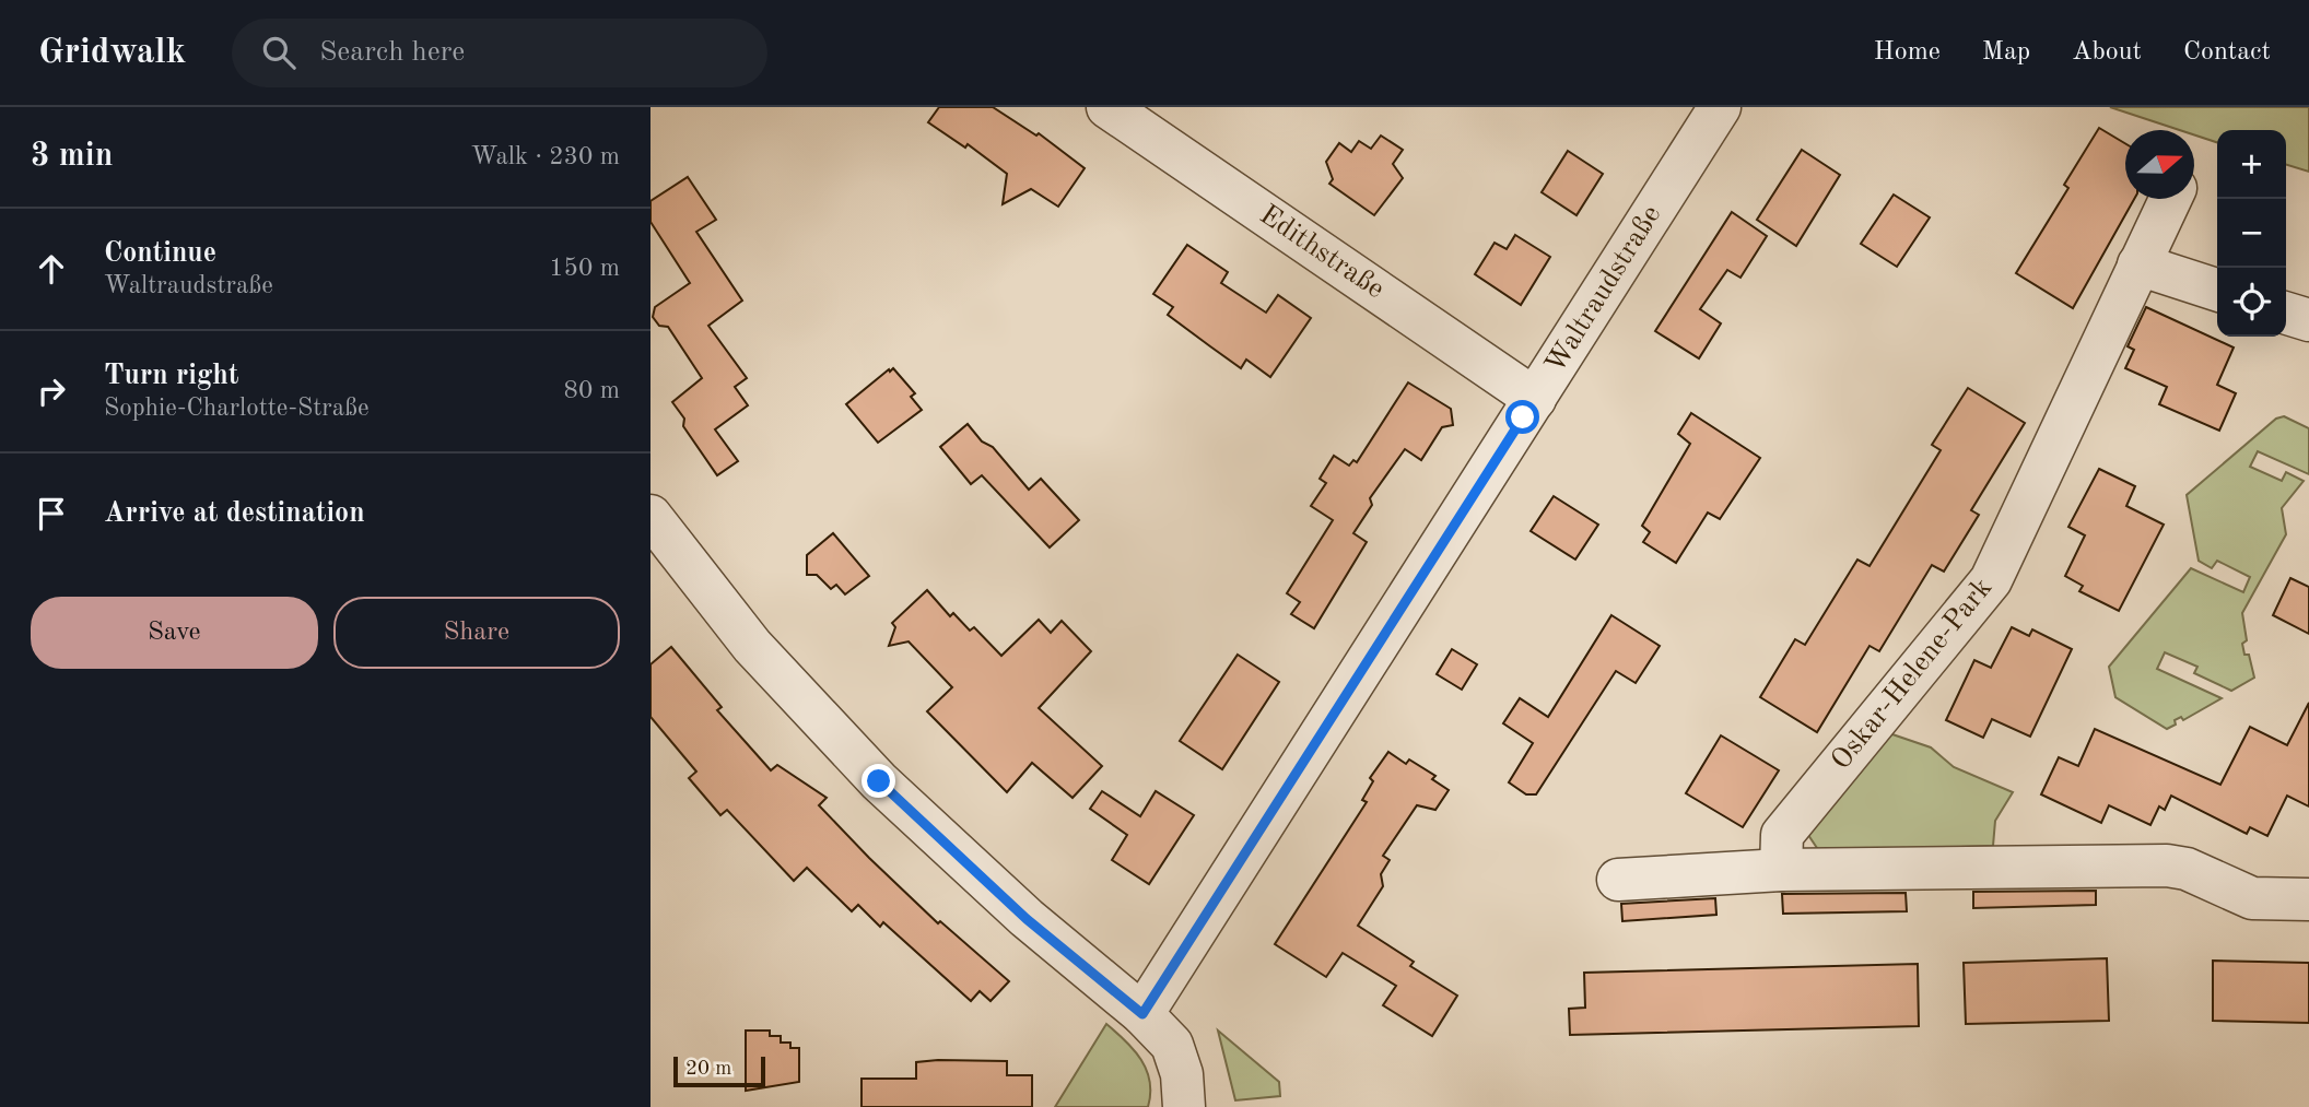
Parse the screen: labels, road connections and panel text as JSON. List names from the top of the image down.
{
  "streets": {
    "street": ["Edithstraße", "Waltraudstraße", "Oskar-Helene-Park"]
  },
  "crossings": [
    ["Edithstraße", "Waltraudstraße"]
  ],
  "scale_bar": "20 m",
  "north": "right",
  "page": {
    "header": "Gridwalk",
    "search": "Search here",
    "nav": [
      "Home",
      "Map",
      "About",
      "Contact"
    ],
    "heading": ["3 min", "Walk · 230 m"],
    "map_buttons": ["+", "−"],
    "list": [
      ["Continue", "Waltraudstraße", "150 m"],
      ["Turn right", "Sophie-Charlotte-Straße", "80 m"],
      "Arrive at destination"
    ],
    "buttons": ["Save", "Share"],
    "scale": "20 m"
  }
}
